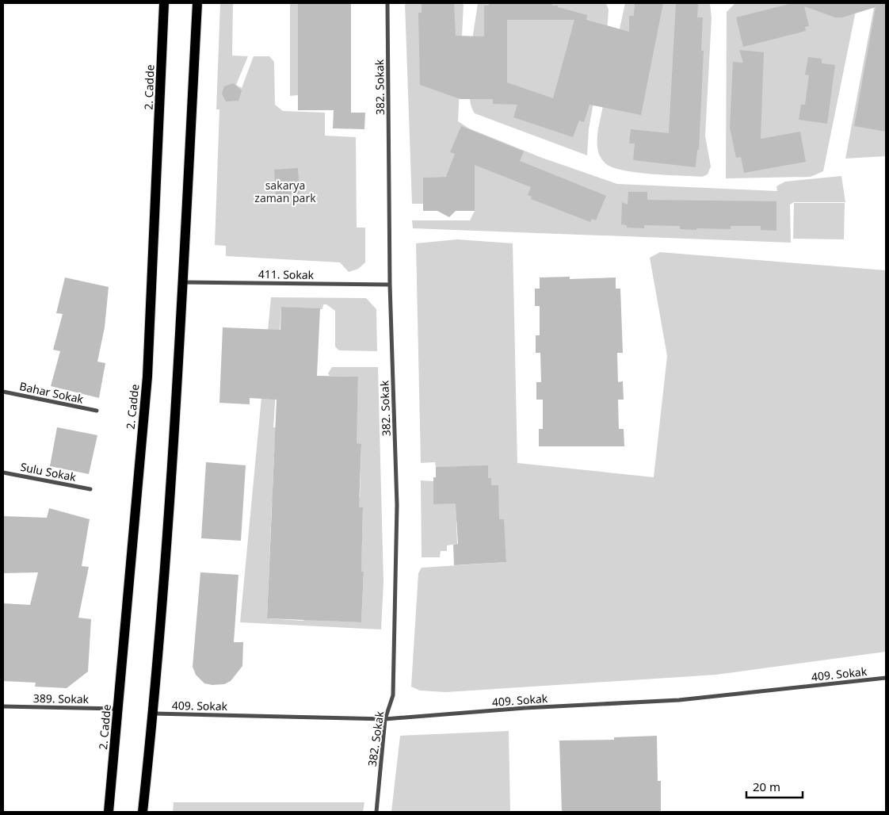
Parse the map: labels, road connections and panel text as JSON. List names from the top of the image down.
{
  "streets": {
    "main road": ["2. Cadde"],
    "street": [
      "382. Sokak",
      "411. Sokak",
      "Bahar Sokak",
      "Sulu Sokak",
      "409. Sokak",
      "389. Sokak"
    ]
  },
  "crossings": [
    ["2. Cadde", "389. Sokak"],
    ["382. Sokak", "411. Sokak"],
    ["382. Sokak", "409. Sokak"]
  ],
  "parks": ["sakarya zaman park"],
  "scale_bar": "20 m"
}
